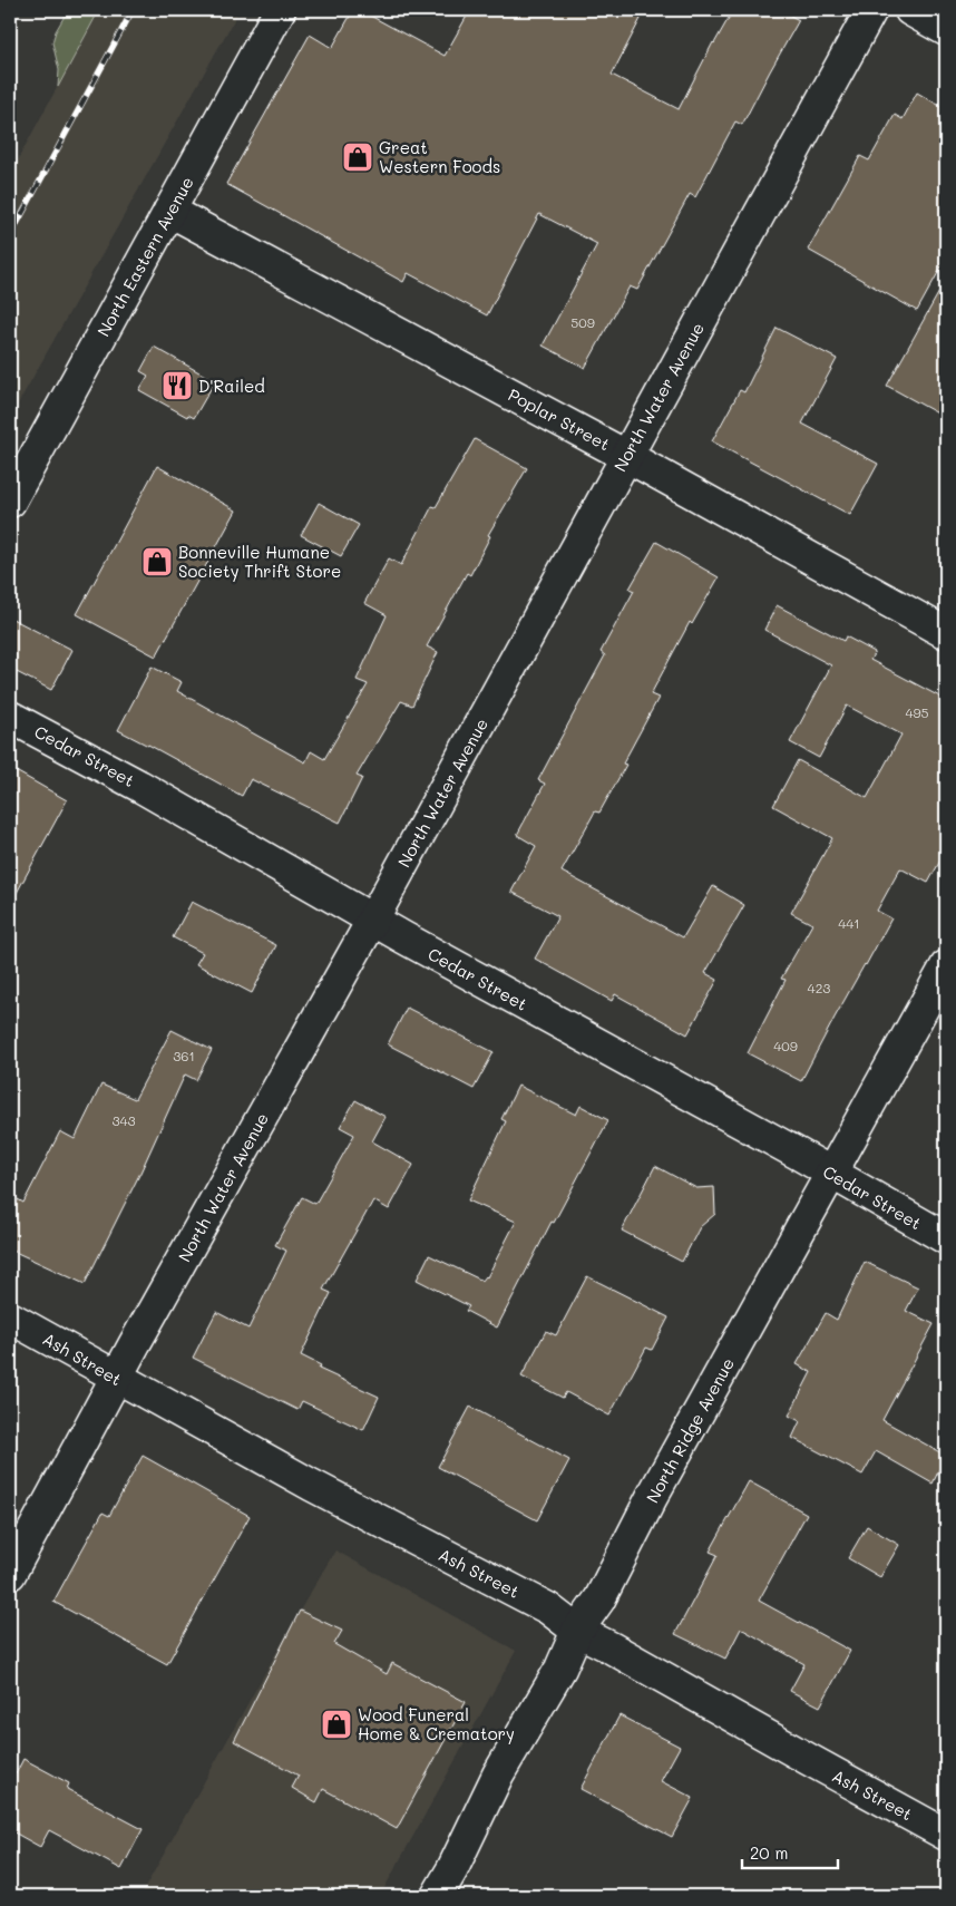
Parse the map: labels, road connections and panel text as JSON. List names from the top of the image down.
{
  "streets": {
    "street": [
      "North Eastern Avenue",
      "North Water Avenue",
      "Poplar Street",
      "Cedar Street",
      "Ash Street",
      "North Ridge Avenue"
    ]
  },
  "crossings": [
    ["North Eastern Avenue", "Poplar Street"],
    ["North Water Avenue", "Poplar Street"],
    ["North Water Avenue", "Cedar Street"],
    ["North Water Avenue", "Ash Street"],
    ["Cedar Street", "North Ridge Avenue"],
    ["Ash Street", "North Ridge Avenue"]
  ],
  "places": {
    "shop": ["Great Western Foods", "Bonneville Humane Society Thrift Store", "Wood Funeral Home & Crematory"],
    "restaurant": ["D'Railed"]
  },
  "house_numbers": [
    "509",
    "495",
    "441",
    "423",
    "409",
    "361",
    "343"
  ],
  "scale_bar": "20 m"
}
